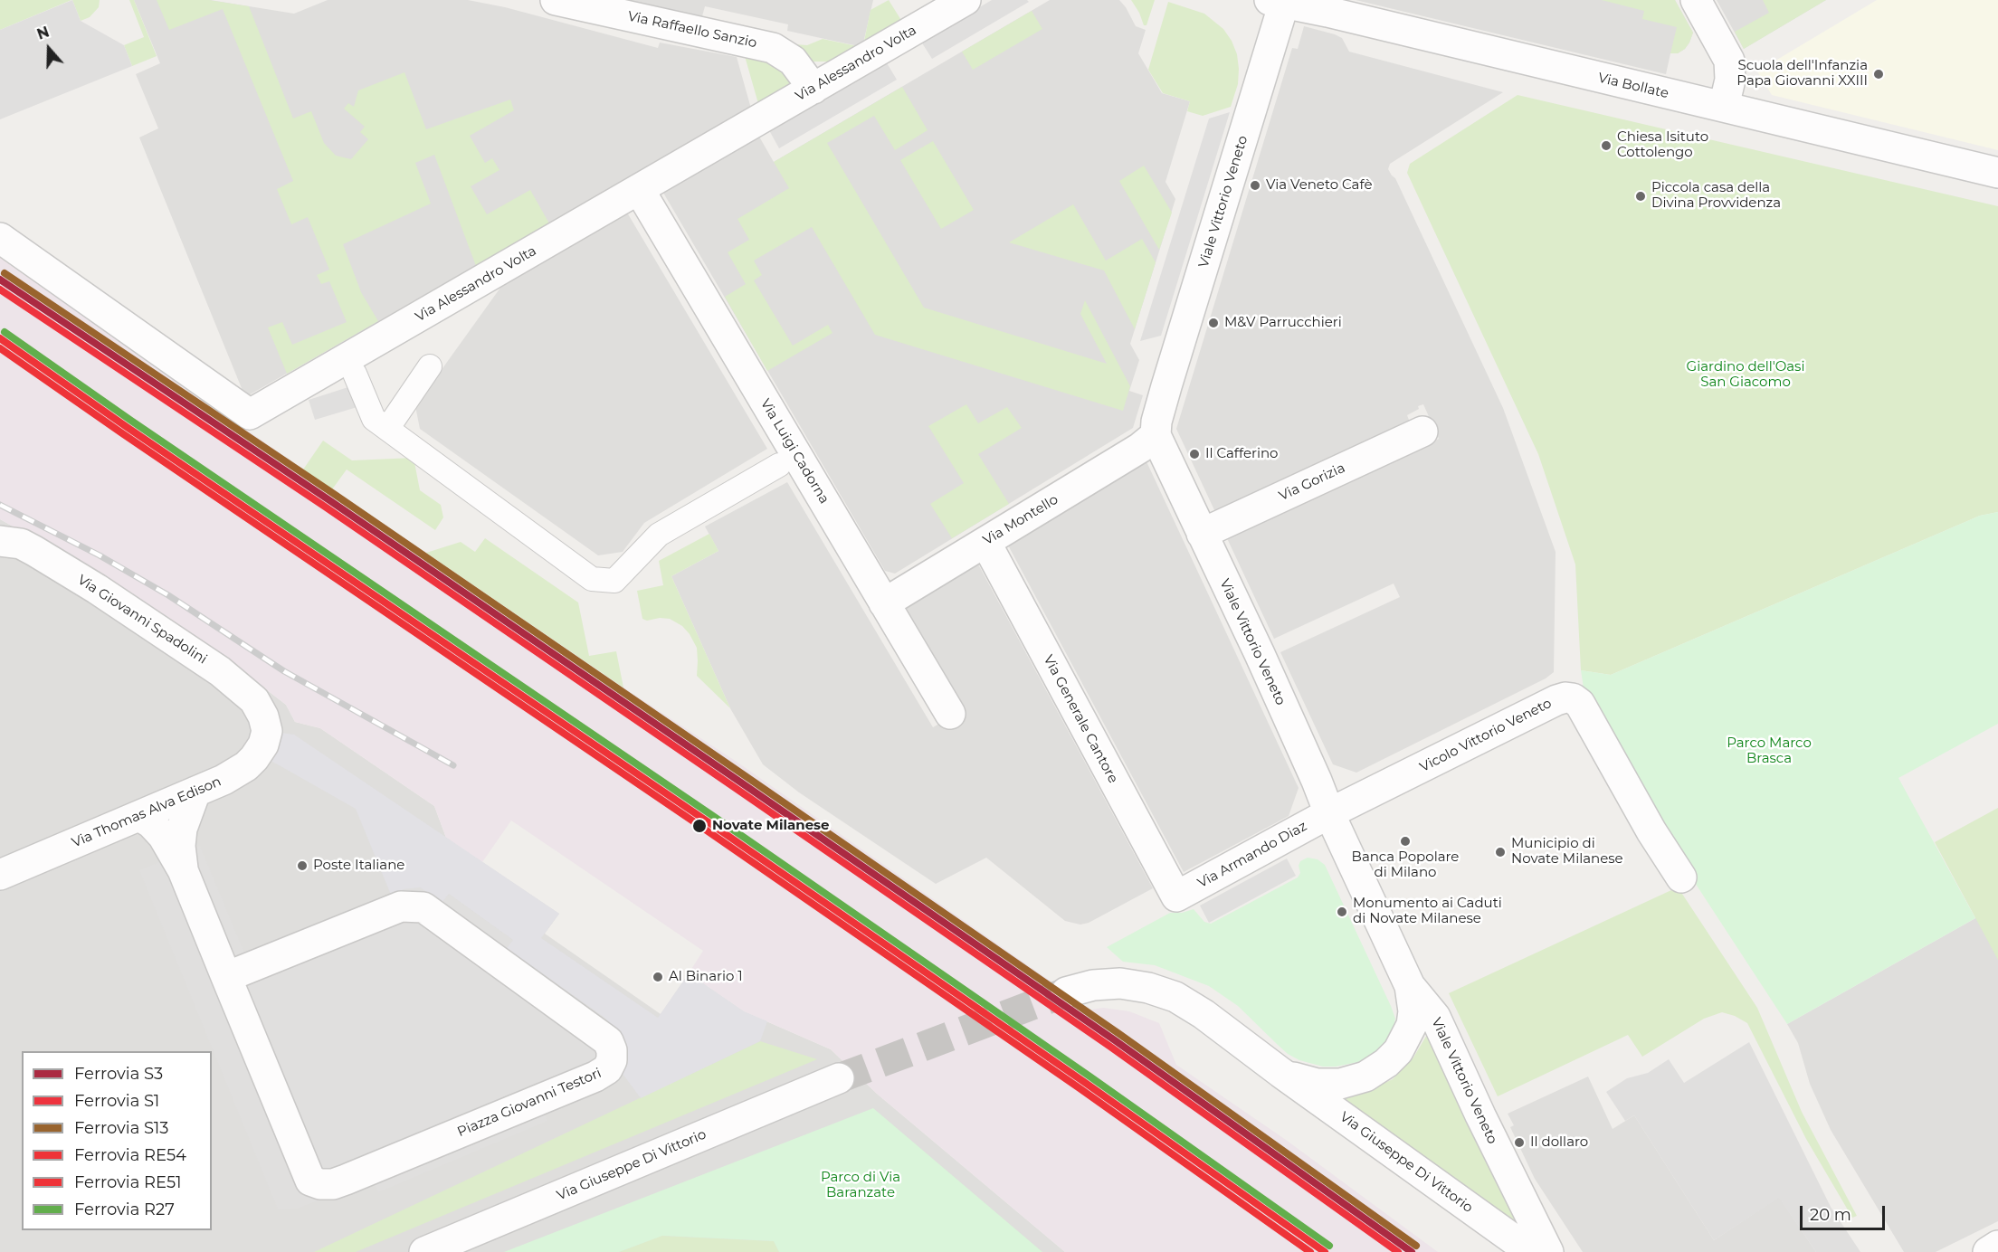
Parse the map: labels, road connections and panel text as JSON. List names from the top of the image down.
{
  "streets": {
    "street": [
      "Via Raffaello Sanzio",
      "Via Alessandro Volta",
      "Via Bollate",
      "Viale Vittorio Veneto",
      "Via Luigi Cadorna",
      "Via Gorizia",
      "Via Montello",
      "Via Giovanni Spadolini",
      "Via Generale Cantore",
      "Vicolo Vittorio Veneto",
      "Via Thomas Alva Edison",
      "Via Armando Diaz",
      "Piazza Giovanni Testori",
      "Via Giuseppe Di Vittorio"
    ]
  },
  "crossings": [
    ["Via Raffaello Sanzio", "Via Alessandro Volta"],
    ["Via Alessandro Volta", "Via Luigi Cadorna"],
    ["Via Bollate", "Viale Vittorio Veneto"],
    ["Viale Vittorio Veneto", "Via Gorizia"],
    ["Viale Vittorio Veneto", "Via Montello"],
    ["Viale Vittorio Veneto", "Vicolo Vittorio Veneto"],
    ["Viale Vittorio Veneto", "Via Armando Diaz"],
    ["Viale Vittorio Veneto", "Via Giuseppe Di Vittorio"],
    ["Via Luigi Cadorna", "Via Montello"],
    ["Via Montello", "Via Generale Cantore"],
    ["Via Giovanni Spadolini", "Via Thomas Alva Edison"],
    ["Via Generale Cantore", "Via Armando Diaz"],
    ["Vicolo Vittorio Veneto", "Via Armando Diaz"],
    ["Via Thomas Alva Edison", "Piazza Giovanni Testori"]
  ],
  "parks": ["Giardino dell'Oasi San Giacomo", "Parco Marco Brasca", "Parco di Via Baranzate"],
  "places": [
    "Scuola dell'Infanzia Papa Giovanni XXIII",
    "Chiesa Isituto Cottolengo",
    "Via Veneto Cafè",
    "Piccola casa della Divina Provvidenza",
    "M&V Parrucchieri",
    "Il Cafferino",
    "Novate Milanese",
    "Banca Popolare di Milano",
    "Municipio di Novate Milanese",
    "Poste Italiane",
    "Monumento ai Caduti di Novate Milanese",
    "Al Binario 1",
    "Il dollaro"
  ],
  "lines": [
    "rail line S13",
    "rail line S3",
    "rail line S1",
    "rail line R27",
    "rail line RE54",
    "rail line RE51"
  ],
  "legend": [
    "Ferrovia S3",
    "Ferrovia S1",
    "Ferrovia S13",
    "Ferrovia RE54",
    "Ferrovia RE51",
    "Ferrovia R27"
  ],
  "scale_bar": "20 m",
  "north": "top"
}
